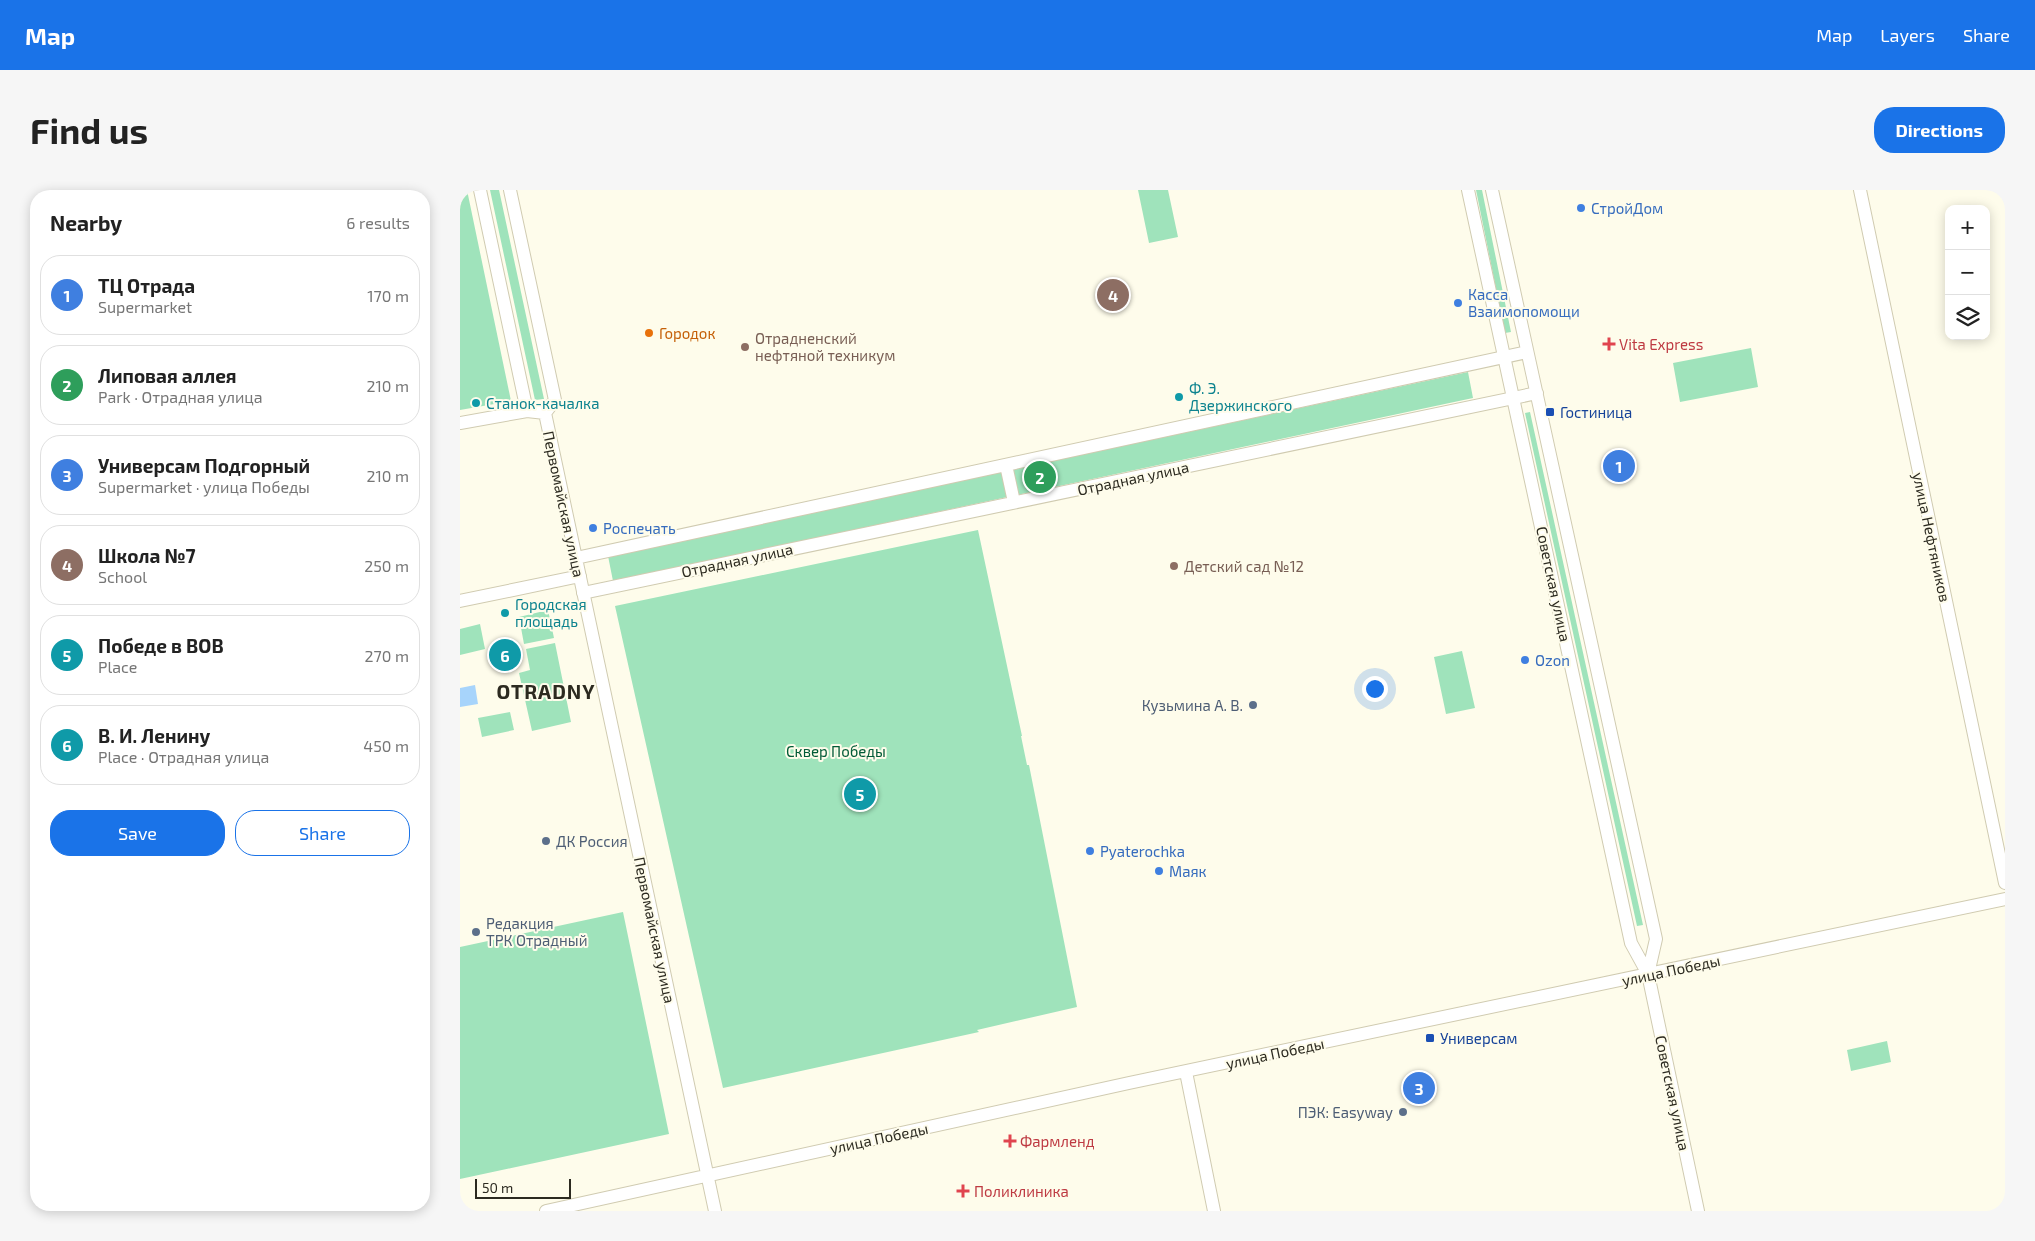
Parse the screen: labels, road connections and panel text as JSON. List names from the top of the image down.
{
  "streets": {
    "street": [
      "Отрадная улица",
      "Первомайская улица",
      "улица Нефтяников",
      "Советская улица",
      "улица Победы"
    ]
  },
  "crossings": [
    ["Отрадная улица", "Первомайская улица"],
    ["Отрадная улица", "Советская улица"],
    ["Первомайская улица", "улица Победы"],
    ["Советская улица", "улица Победы"]
  ],
  "districts": ["OTRADNY"],
  "parks": ["Сквер Победы"],
  "places": {
    "other": [
      "СтройДом",
      "Касса Взаимопомощи",
      "Городок",
      "Отрадненский нефтяной техникум",
      "Ф. Э. Дзержинского",
      "Станок-качалка",
      "Роспечать",
      "Детский сад №12",
      "Городская площадь",
      "Ozon",
      "Кузьмина А. В.",
      "ДК Россия",
      "Pyaterochka",
      "Маяк",
      "Редакция ТРК Отрадный",
      "ПЭК: Easyway"
    ],
    "health": ["Vita Express", "Фармленд", "Поликлиника"],
    "transit": ["Гостиница", "Универсам"]
  },
  "scale_bar": "50 m",
  "page": {
    "header": "Map",
    "nav": ["Map", "Layers", "Share"],
    "buttons": [
      "Directions",
      ["Save", "Share"]
    ],
    "title": "Find us",
    "heading": ["Nearby", "6 results"],
    "map_buttons": ["+", "−"],
    "list": [
      {
        "mark": "1",
        "name": "ТЦ Отрада",
        "note": "Supermarket",
        "value": "170 m"
      },
      {
        "mark": "2",
        "name": "Липовая аллея",
        "note": "Park · Отрадная улица",
        "value": "210 m"
      },
      {
        "mark": "3",
        "name": "Универсам Подгорный",
        "note": "Supermarket · улица Победы",
        "value": "210 m"
      },
      {
        "mark": "4",
        "name": "Школа №7",
        "note": "School",
        "value": "250 m"
      },
      {
        "mark": "5",
        "name": "Победе в ВОВ",
        "note": "Place",
        "value": "270 m"
      },
      {
        "mark": "6",
        "name": "В. И. Ленину",
        "note": "Place · Отрадная улица",
        "value": "450 m"
      }
    ],
    "pins": [
      "4",
      "1",
      "2",
      "6",
      "5",
      "3"
    ],
    "scale": "50 m"
  }
}
